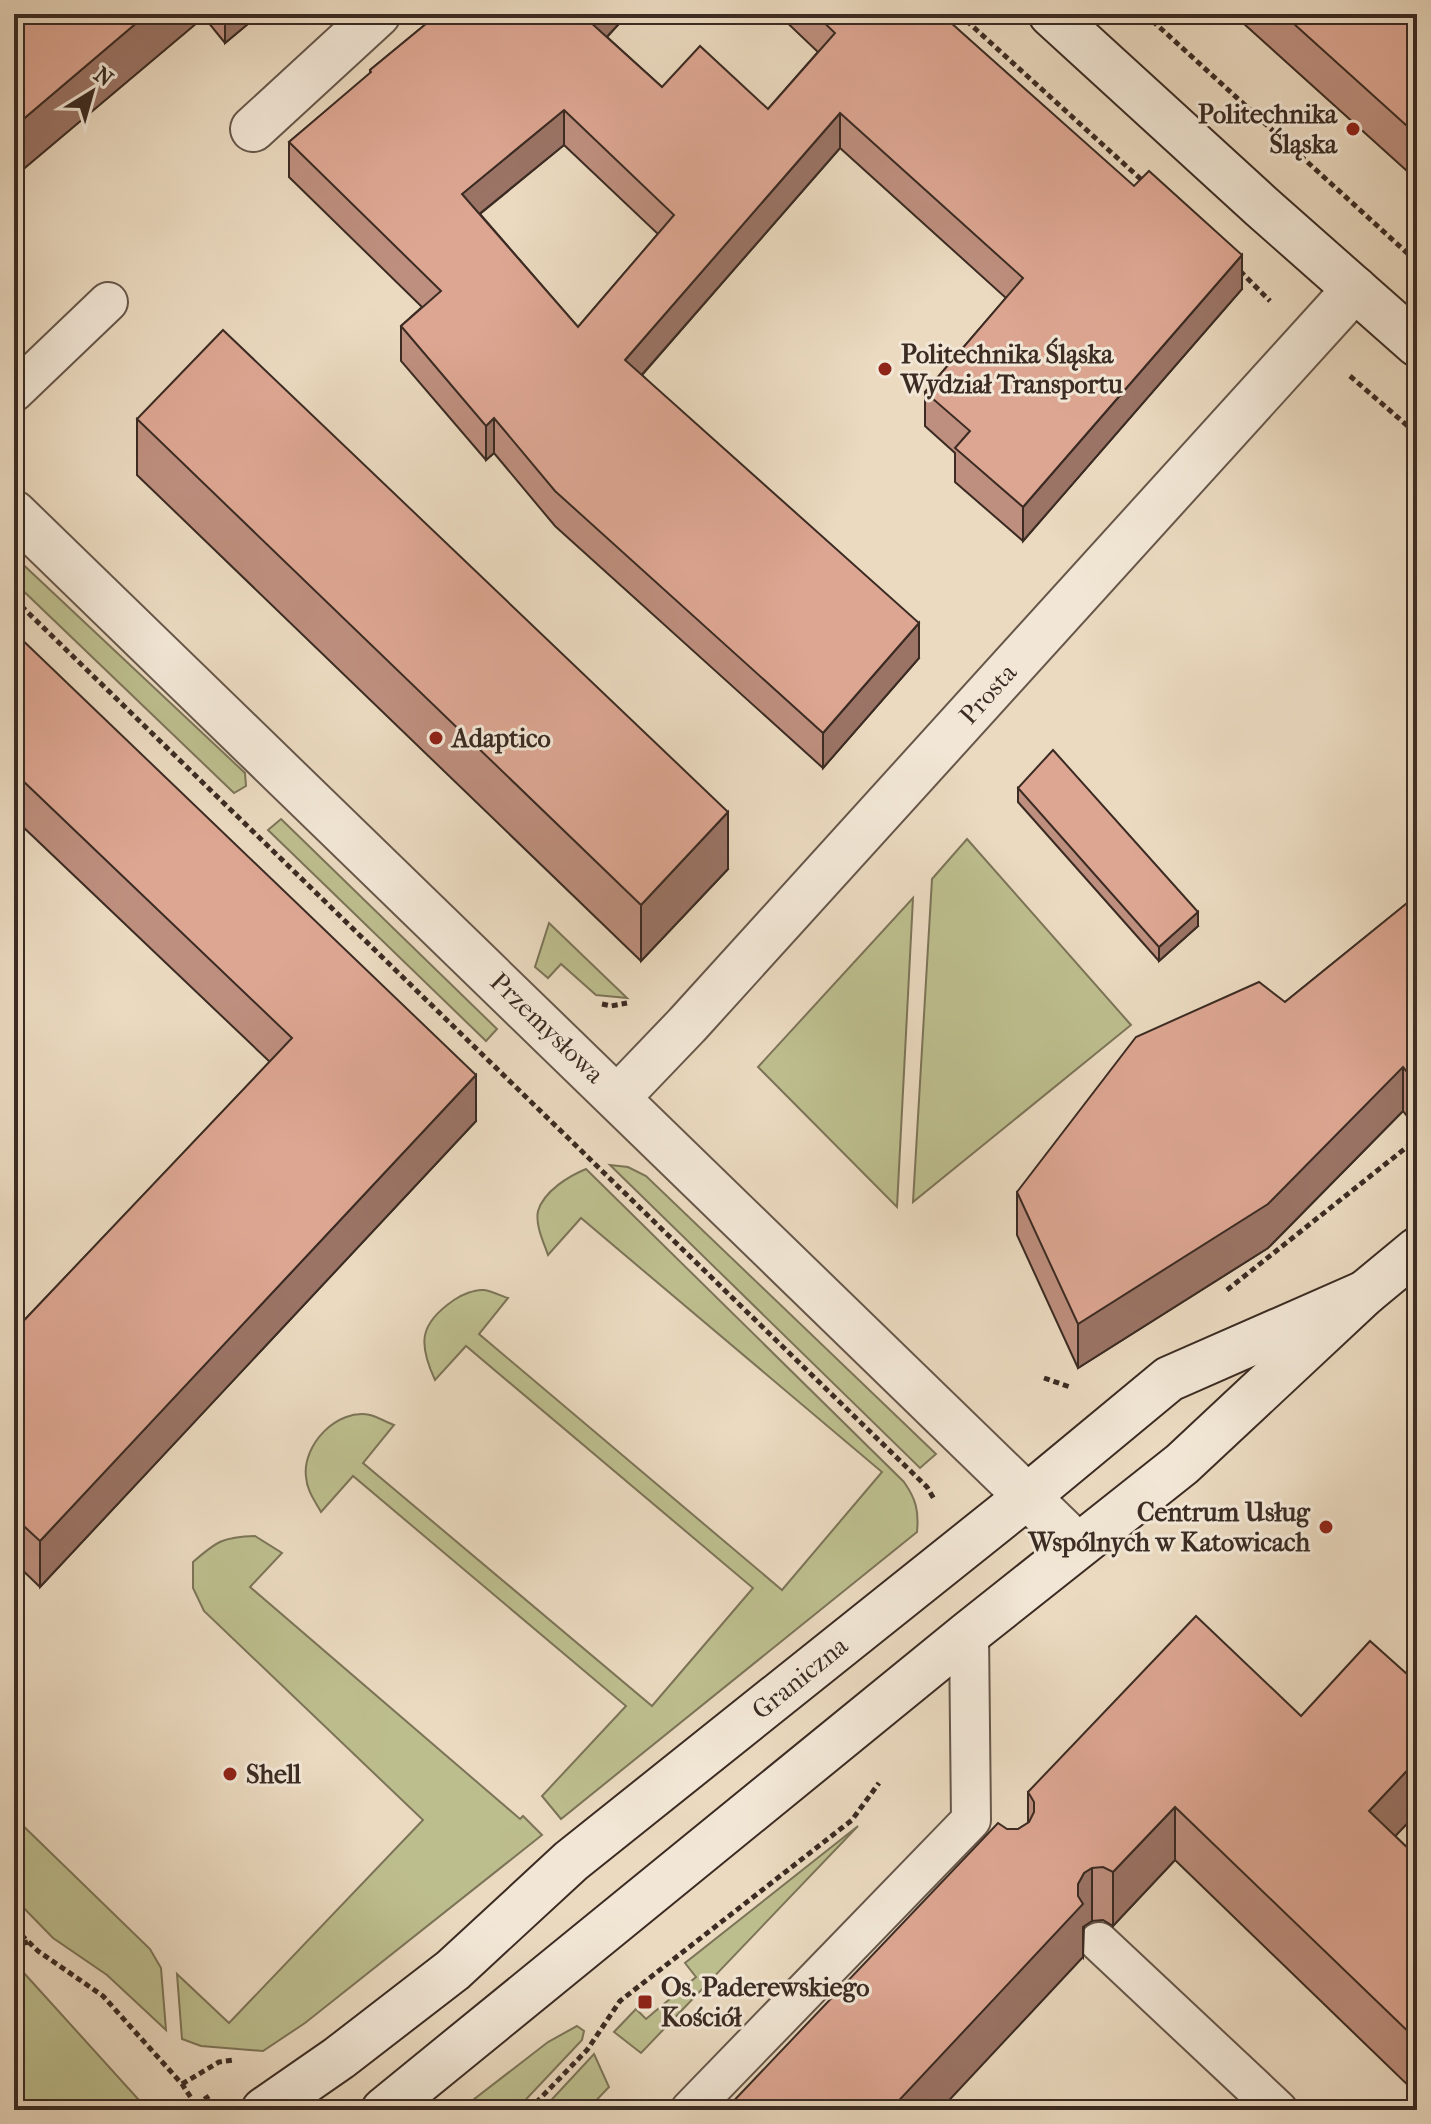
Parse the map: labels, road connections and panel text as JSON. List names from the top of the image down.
{
  "streets": {
    "street": ["Prosta", "Przemysłowa", "Graniczna"]
  },
  "crossings": [
    ["Prosta", "Przemysłowa"],
    ["Przemysłowa", "Graniczna"]
  ],
  "places": {
    "other": [
      "Politechnika Śląska",
      "Politechnika Śląska Wydział Transportu",
      "Adaptico",
      "Centrum Usług Wspólnych w Katowicach",
      "Shell"
    ],
    "transit": ["Os. Paderewskiego Kościół"]
  },
  "north": "top right"
}
